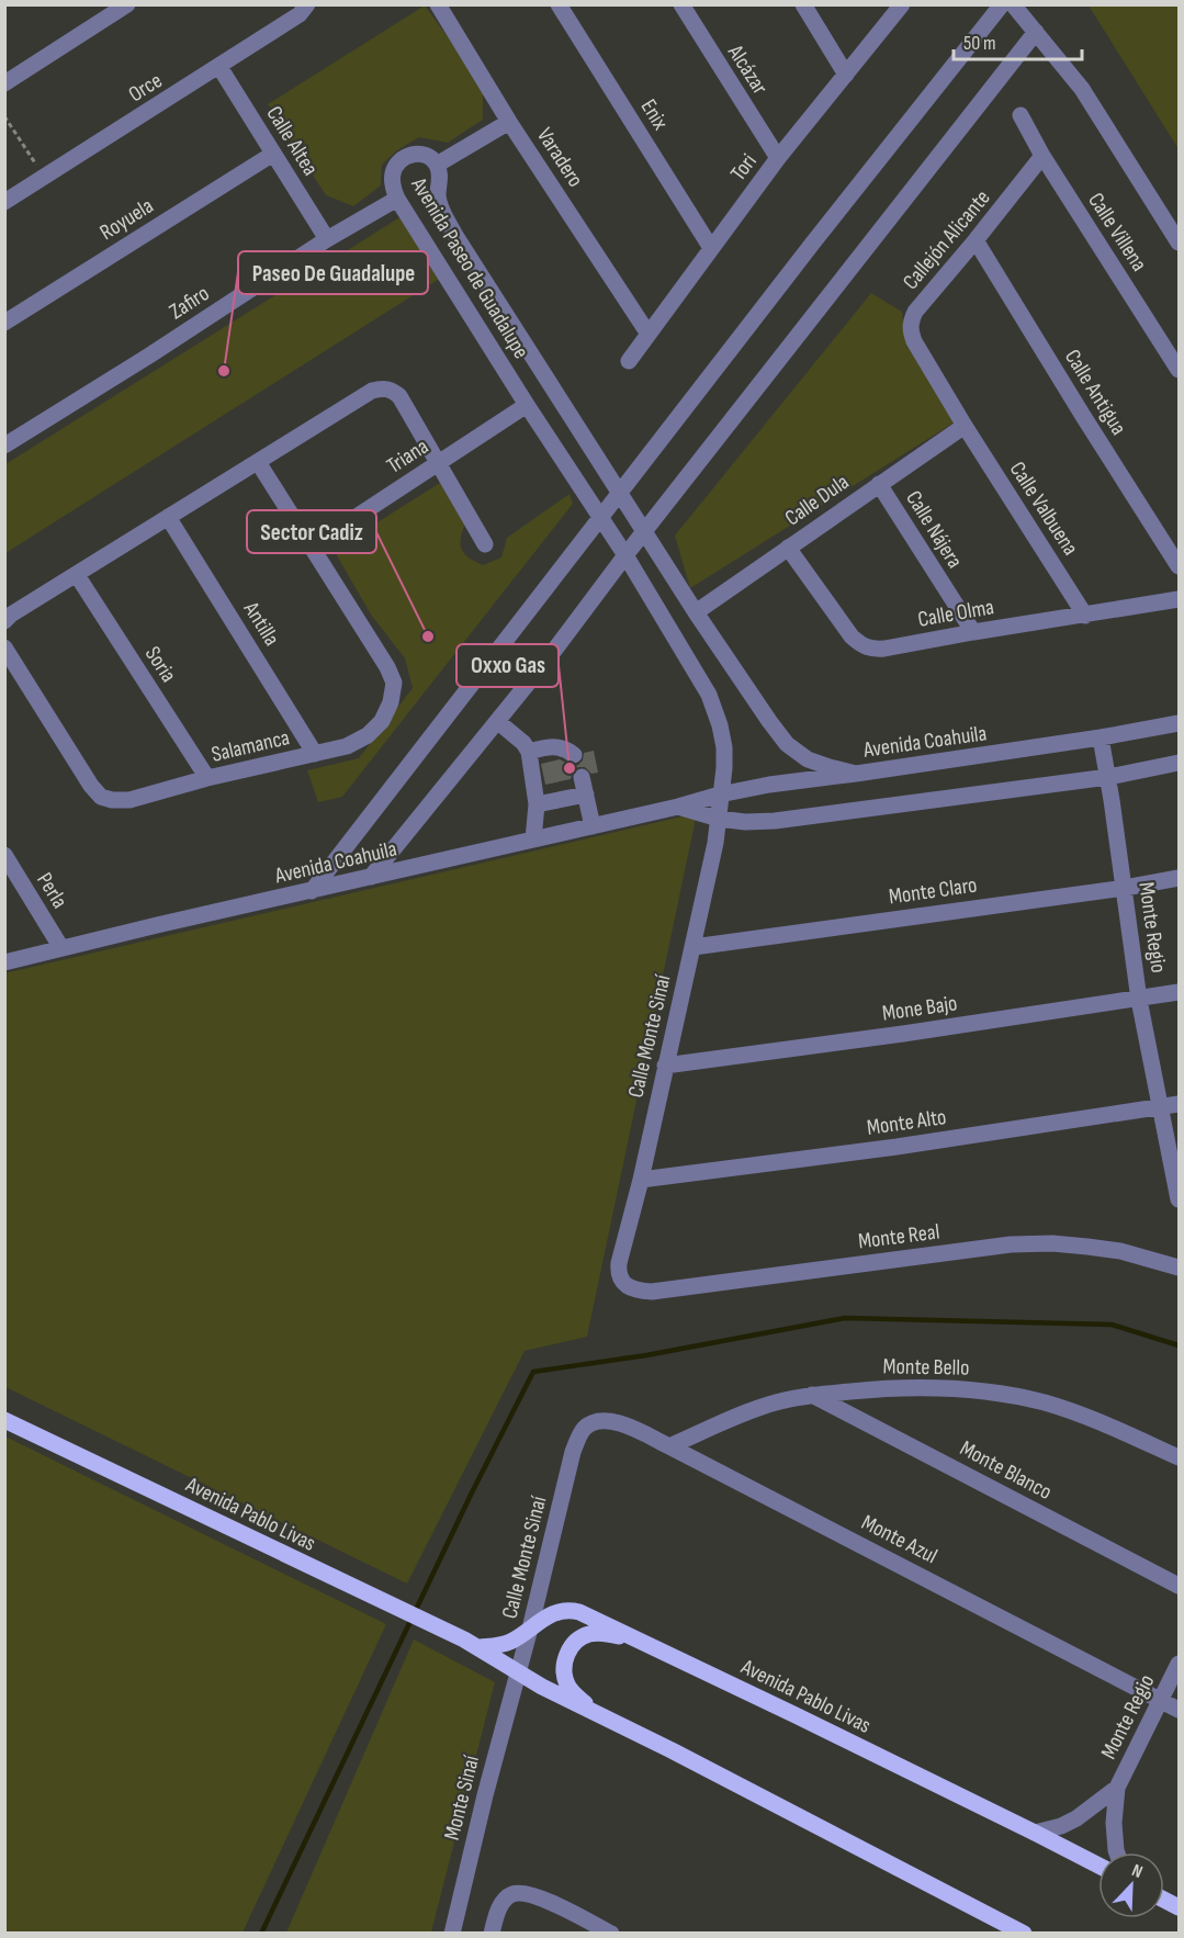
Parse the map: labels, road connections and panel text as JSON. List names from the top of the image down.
{
  "streets": {
    "main road": ["Avenida Pablo Livas"],
    "street": [
      "Alcázar",
      "Orce",
      "Enix",
      "Calle Altea",
      "Varadero",
      "Tori",
      "Royuela",
      "Calle Villena",
      "Callejón Alicante",
      "Avenida Paseo de Guadalupe",
      "Zafiro",
      "Calle Antigua",
      "Triana",
      "Calle Dula",
      "Calle Valbuena",
      "Calle Nájera",
      "Calle Olma",
      "Antilla",
      "Soria",
      "Avenida Coahuila",
      "Salamanca",
      "Perla",
      "Monte Claro",
      "Monte Regio",
      "Mone Bajo",
      "Calle Monte Sinaí",
      "Monte Alto",
      "Monte Real",
      "Monte Bello",
      "Monte Blanco",
      "Monte Azul",
      "Monte Sinaí"
    ]
  },
  "crossings": [
    ["Alcázar", "Tori"],
    ["Orce", "Calle Altea"],
    ["Enix", "Tori"],
    ["Calle Altea", "Royuela"],
    ["Calle Altea", "Zafiro"],
    ["Varadero", "Tori"],
    ["Calle Villena", "Callejón Alicante"],
    ["Callejón Alicante", "Calle Antigua"],
    ["Callejón Alicante", "Calle Dula"],
    ["Callejón Alicante", "Calle Valbuena"],
    ["Avenida Paseo de Guadalupe", "Zafiro"],
    ["Avenida Paseo de Guadalupe", "Triana"],
    ["Avenida Paseo de Guadalupe", "Calle Dula"],
    ["Avenida Paseo de Guadalupe", "Avenida Coahuila"],
    ["Avenida Paseo de Guadalupe", "Calle Monte Sinaí"],
    ["Triana", "Salamanca"],
    ["Calle Dula", "Calle Valbuena"],
    ["Calle Dula", "Calle Nájera"],
    ["Calle Dula", "Calle Olma"],
    ["Calle Valbuena", "Calle Olma"],
    ["Calle Nájera", "Calle Olma"],
    ["Antilla", "Salamanca"],
    ["Soria", "Salamanca"],
    ["Avenida Coahuila", "Perla"],
    ["Avenida Coahuila", "Monte Regio"],
    ["Avenida Coahuila", "Calle Monte Sinaí"],
    ["Monte Claro", "Monte Regio"],
    ["Monte Claro", "Calle Monte Sinaí"],
    ["Monte Regio", "Mone Bajo"],
    ["Monte Regio", "Monte Alto"],
    ["Monte Regio", "Avenida Pablo Livas"],
    ["Monte Regio", "Monte Azul"],
    ["Mone Bajo", "Calle Monte Sinaí"],
    ["Calle Monte Sinaí", "Monte Alto"],
    ["Calle Monte Sinaí", "Monte Real"],
    ["Calle Monte Sinaí", "Avenida Pablo Livas"],
    ["Calle Monte Sinaí", "Monte Azul"],
    ["Calle Monte Sinaí", "Monte Sinaí"],
    ["Monte Bello", "Monte Blanco"],
    ["Monte Bello", "Monte Azul"],
    ["Avenida Pablo Livas", "Monte Sinaí"]
  ],
  "places": ["Paseo De Guadalupe", "Sector Cadiz", "Oxxo Gas"],
  "scale_bar": "50 m",
  "north": "top right"
}
